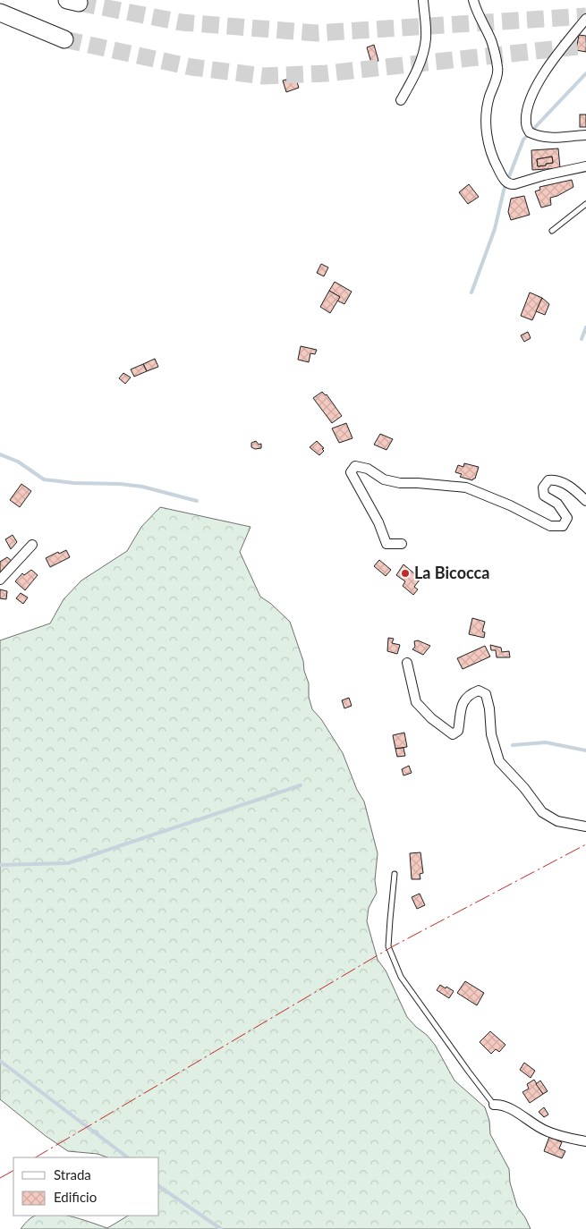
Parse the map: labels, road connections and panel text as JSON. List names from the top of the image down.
{
  "places": ["La Bicocca"],
  "legend": ["Strada", "Edificio"]
}
